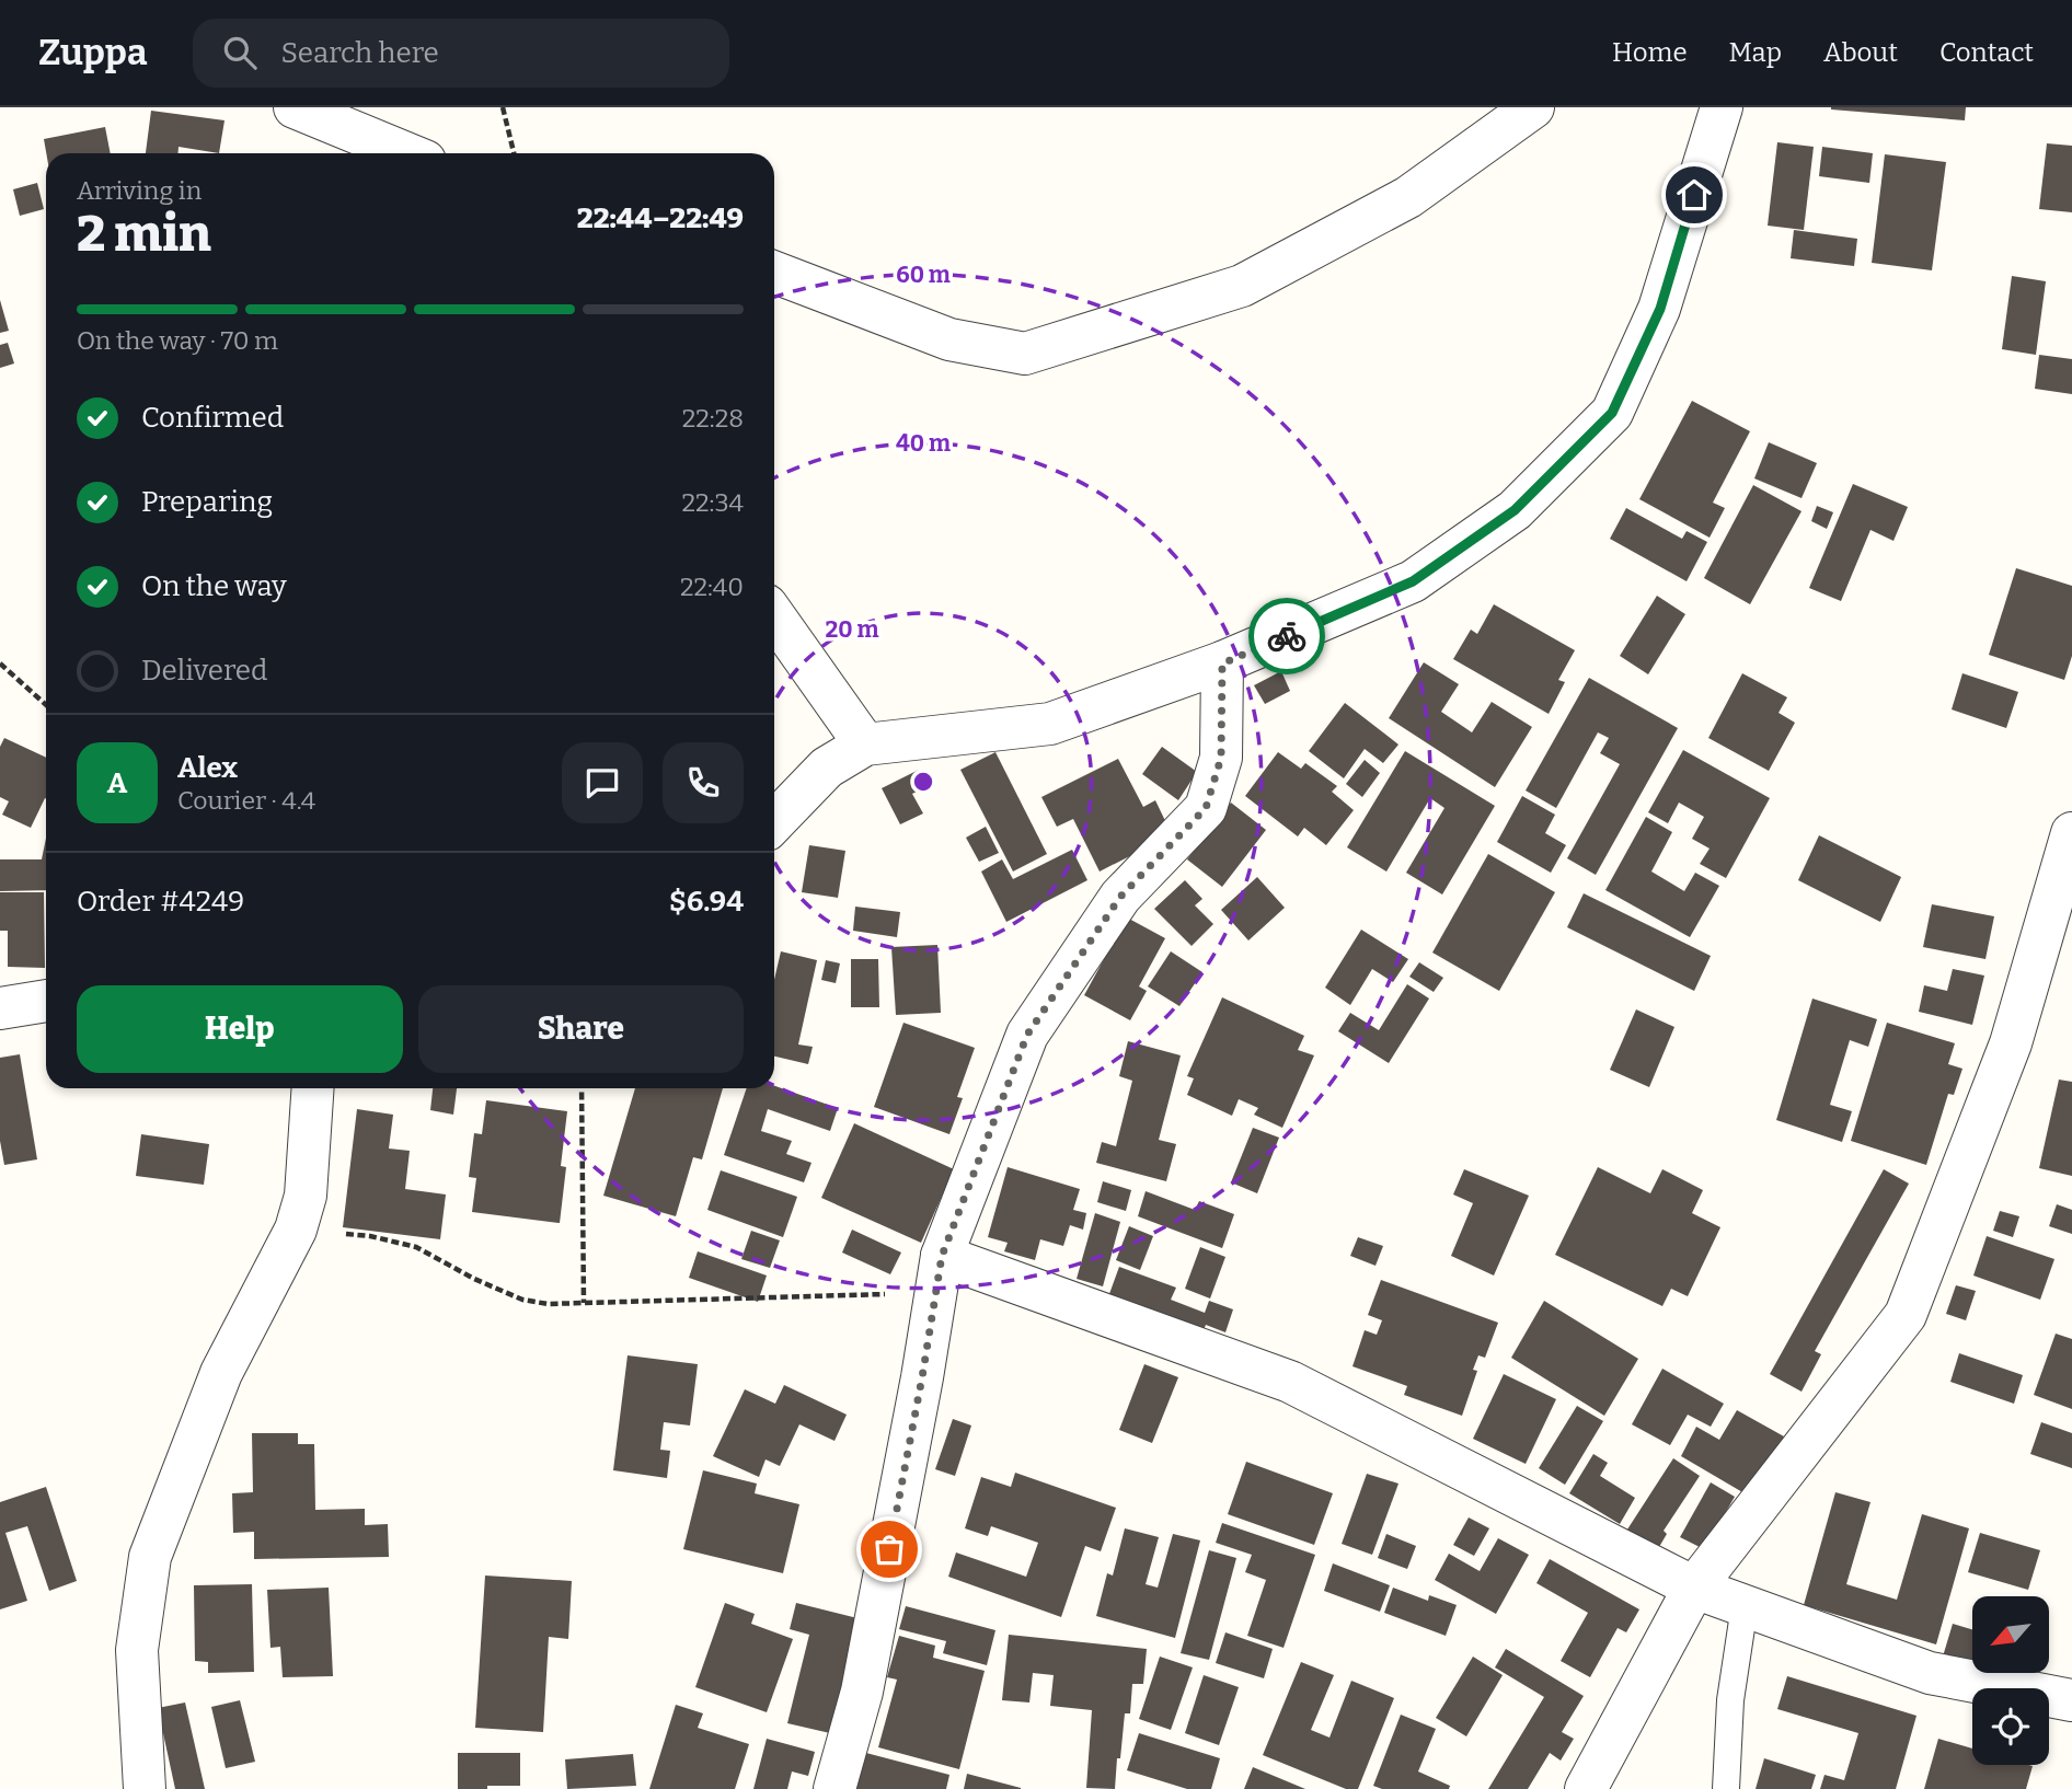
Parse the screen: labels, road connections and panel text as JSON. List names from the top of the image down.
{
  "north": "bottom left",
  "page": {
    "header": "Zuppa",
    "search": "Search here",
    "nav": [
      "Home",
      "Map",
      "About",
      "Contact"
    ],
    "heading": ["2 min", "Arriving in", "22:44–22:49"],
    "panel": [
      "Alex",
      "Courier · 4.4",
      "Order #4249",
      "$6.94"
    ],
    "bar": "On the way · 70 m",
    "list": [
      ["Confirmed", "22:28"],
      ["Preparing", "22:34"],
      ["On the way", "22:40"],
      "Delivered"
    ],
    "round": "A",
    "buttons": ["Help", "Share"]
  },
  "rings": ["60 m", "40 m", "20 m"]
}
